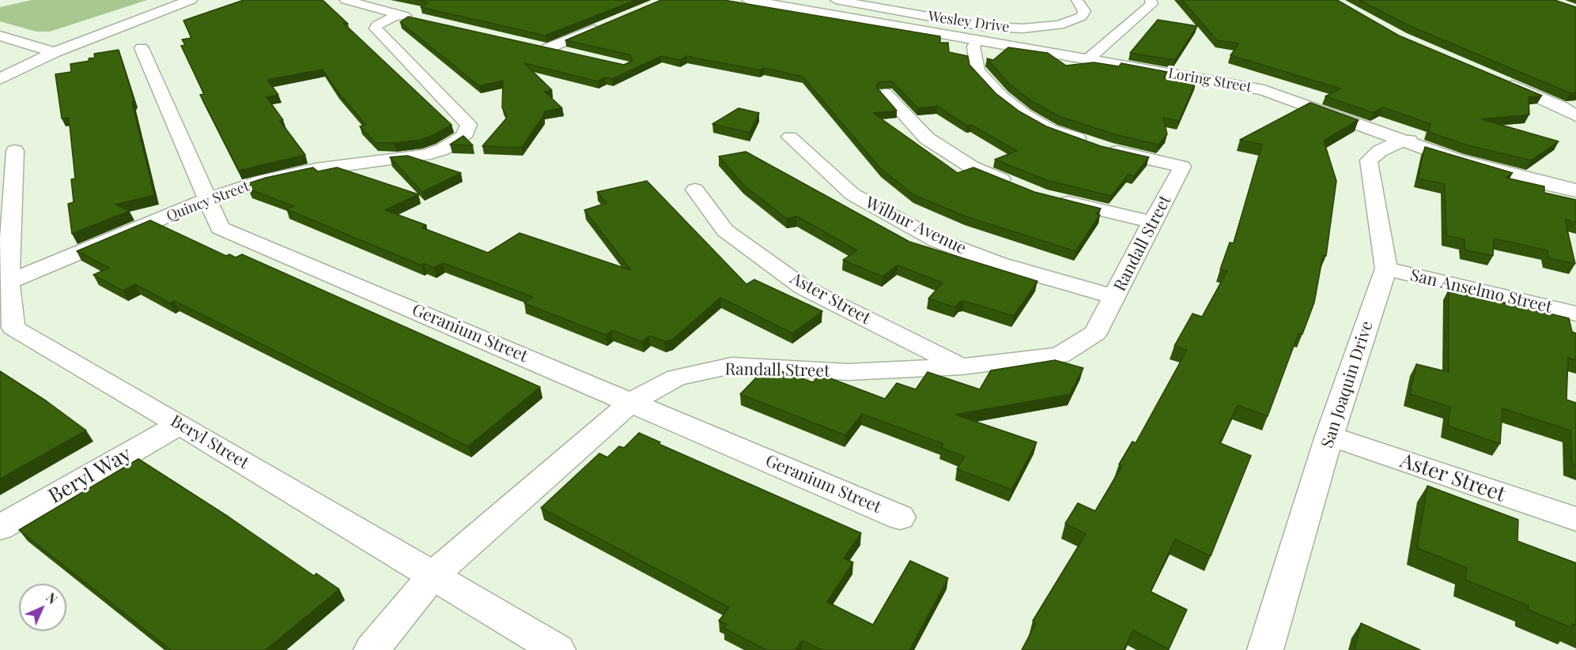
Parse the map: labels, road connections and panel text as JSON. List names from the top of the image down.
{
  "streets": {
    "street": [
      "Wesley Drive",
      "Loring Street",
      "Quincy Street",
      "Wilbur Avenue",
      "Randall Street",
      "San Anselmo Street",
      "Aster Street",
      "Geranium Street",
      "San Joaquin Drive",
      "Beryl Street",
      "Beryl Way"
    ]
  },
  "crossings": [
    ["Loring Street", "Randall Street"],
    ["Loring Street", "San Joaquin Drive"],
    ["Quincy Street", "Geranium Street"],
    ["Quincy Street", "Beryl Street"],
    ["Wilbur Avenue", "Randall Street"],
    ["Randall Street", "Aster Street"],
    ["Randall Street", "Geranium Street"],
    ["Randall Street", "Beryl Street"],
    ["San Anselmo Street", "San Joaquin Drive"],
    ["Aster Street", "San Joaquin Drive"],
    ["Beryl Street", "Beryl Way"]
  ],
  "north": "top right"
}
